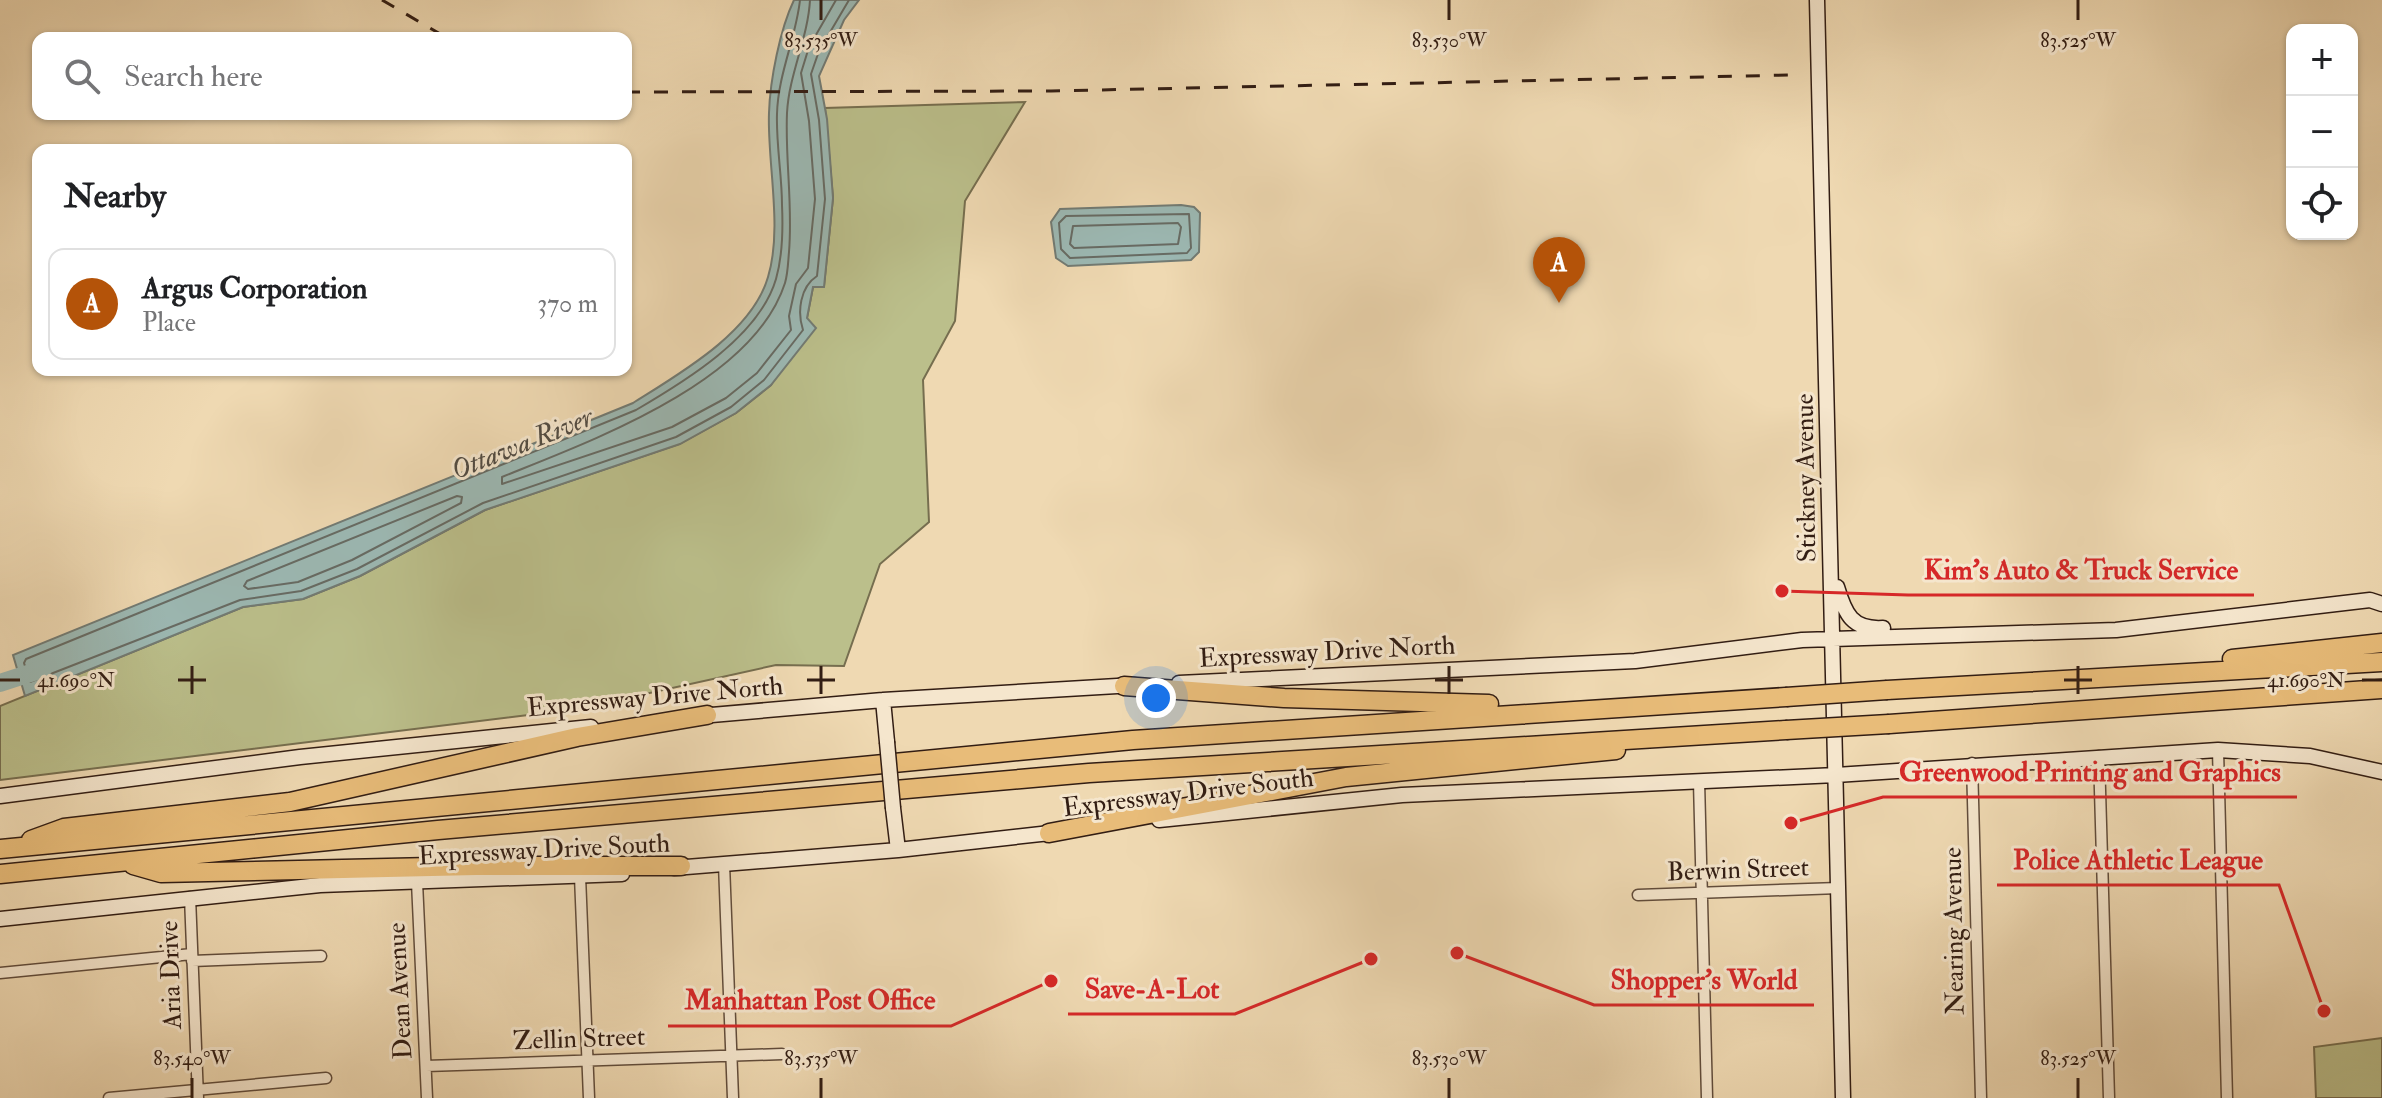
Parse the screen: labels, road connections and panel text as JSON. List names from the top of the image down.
{
  "streets": {
    "main road": ["Stickney Avenue", "Expressway Drive North", "Expressway Drive South"],
    "street": [
      "Berwin Street",
      "Nearing Avenue",
      "Aria Drive",
      "Dean Avenue",
      "Zellin Street"
    ]
  },
  "crossings": [
    ["Stickney Avenue", "Expressway Drive North"],
    ["Stickney Avenue", "Expressway Drive South"],
    ["Stickney Avenue", "Berwin Street"],
    ["Expressway Drive South", "Nearing Avenue"],
    ["Expressway Drive South", "Aria Drive"],
    ["Expressway Drive South", "Dean Avenue"],
    ["Dean Avenue", "Zellin Street"]
  ],
  "water": ["Ottawa River"],
  "places": [
    "Kim's Auto & Truck Service",
    "Greenwood Printing and Graphics",
    "Shopper's World",
    "Save-A-Lot",
    "Manhattan Post Office",
    "Police Athletic League"
  ],
  "page": {
    "map_buttons": ["+", "−"],
    "search": "Search here",
    "heading": "Nearby",
    "pins": "A",
    "list": [
      {
        "mark": "A",
        "name": "Argus Corporation",
        "note": "Place",
        "value": "370 m"
      }
    ]
  },
  "coordinates": [
    "83.535°W",
    "83.530°W",
    "83.525°W",
    "41.690°N",
    "83.540°W"
  ]
}
